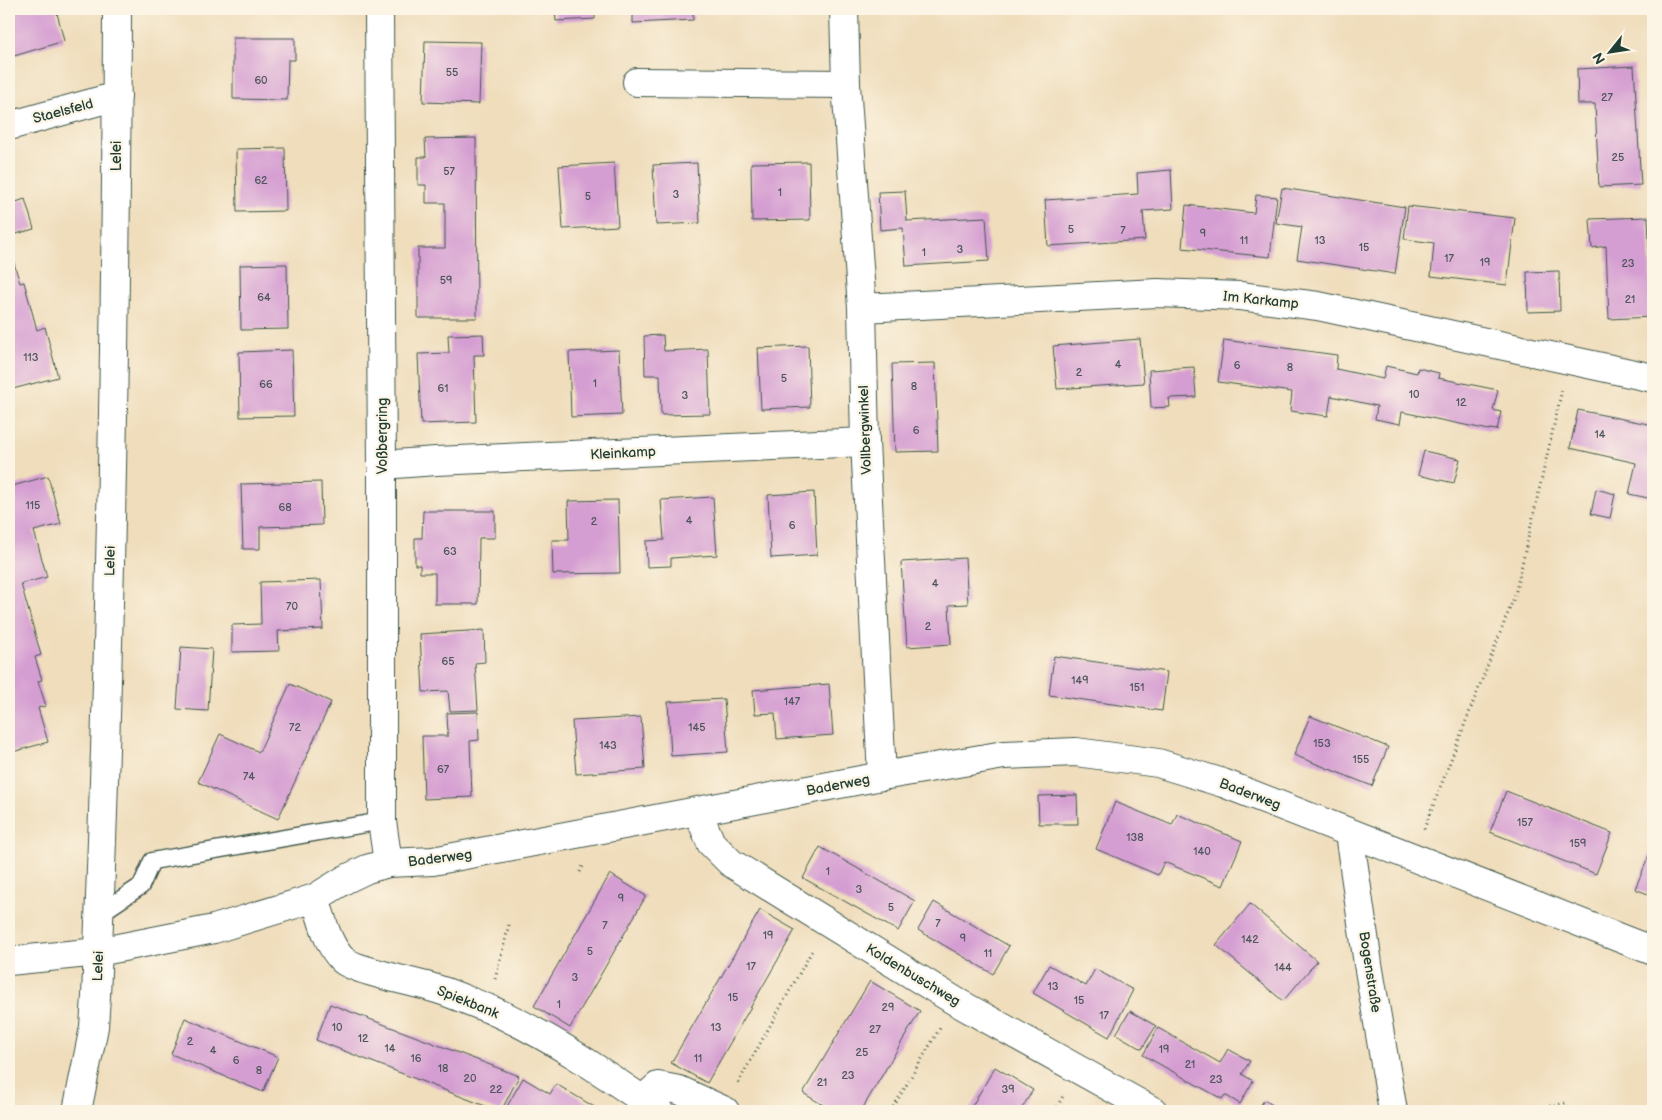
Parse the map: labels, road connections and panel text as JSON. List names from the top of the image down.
{
  "streets": {
    "street": [
      "Staelsfeld",
      "Lelei",
      "Im Karkamp",
      "Vollbergwinkel",
      "Voßbergring",
      "Kleinkamp",
      "Baderweg",
      "Bogenstraße",
      "Koldenbuschweg",
      "Spiekbank"
    ]
  },
  "crossings": [
    ["Staelsfeld", "Lelei"],
    ["Lelei", "Baderweg"],
    ["Im Karkamp", "Vollbergwinkel"],
    ["Vollbergwinkel", "Kleinkamp"],
    ["Vollbergwinkel", "Baderweg"],
    ["Voßbergring", "Kleinkamp"],
    ["Voßbergring", "Baderweg"],
    ["Baderweg", "Bogenstraße"],
    ["Baderweg", "Koldenbuschweg"],
    ["Baderweg", "Spiekbank"]
  ],
  "house_numbers": [
    "55",
    "60",
    "27",
    "25",
    "57",
    "62",
    "1",
    "3",
    "5",
    "5",
    "7",
    "9",
    "11",
    "13",
    "15",
    "3",
    "1",
    "17",
    "19",
    "23",
    "59",
    "64",
    "21",
    "113",
    "4",
    "6",
    "8",
    "2",
    "5",
    "1",
    "66",
    "8",
    "61",
    "10",
    "3",
    "12",
    "6",
    "14",
    "115",
    "68",
    "4",
    "2",
    "6",
    "63",
    "4",
    "70",
    "2",
    "65",
    "149",
    "151",
    "147",
    "72",
    "145",
    "153",
    "143",
    "155",
    "67",
    "74",
    "157",
    "138",
    "159",
    "140",
    "1",
    "3",
    "9",
    "5",
    "7",
    "7",
    "19",
    "9",
    "142",
    "5",
    "11",
    "17",
    "144",
    "3",
    "13",
    "15",
    "15",
    "1",
    "29",
    "17",
    "10",
    "13",
    "27",
    "12",
    "2",
    "14",
    "19",
    "4",
    "25",
    "16",
    "11",
    "6",
    "21",
    "18",
    "8",
    "23",
    "20",
    "23",
    "21",
    "22",
    "39"
  ],
  "north": "bottom left"
}
